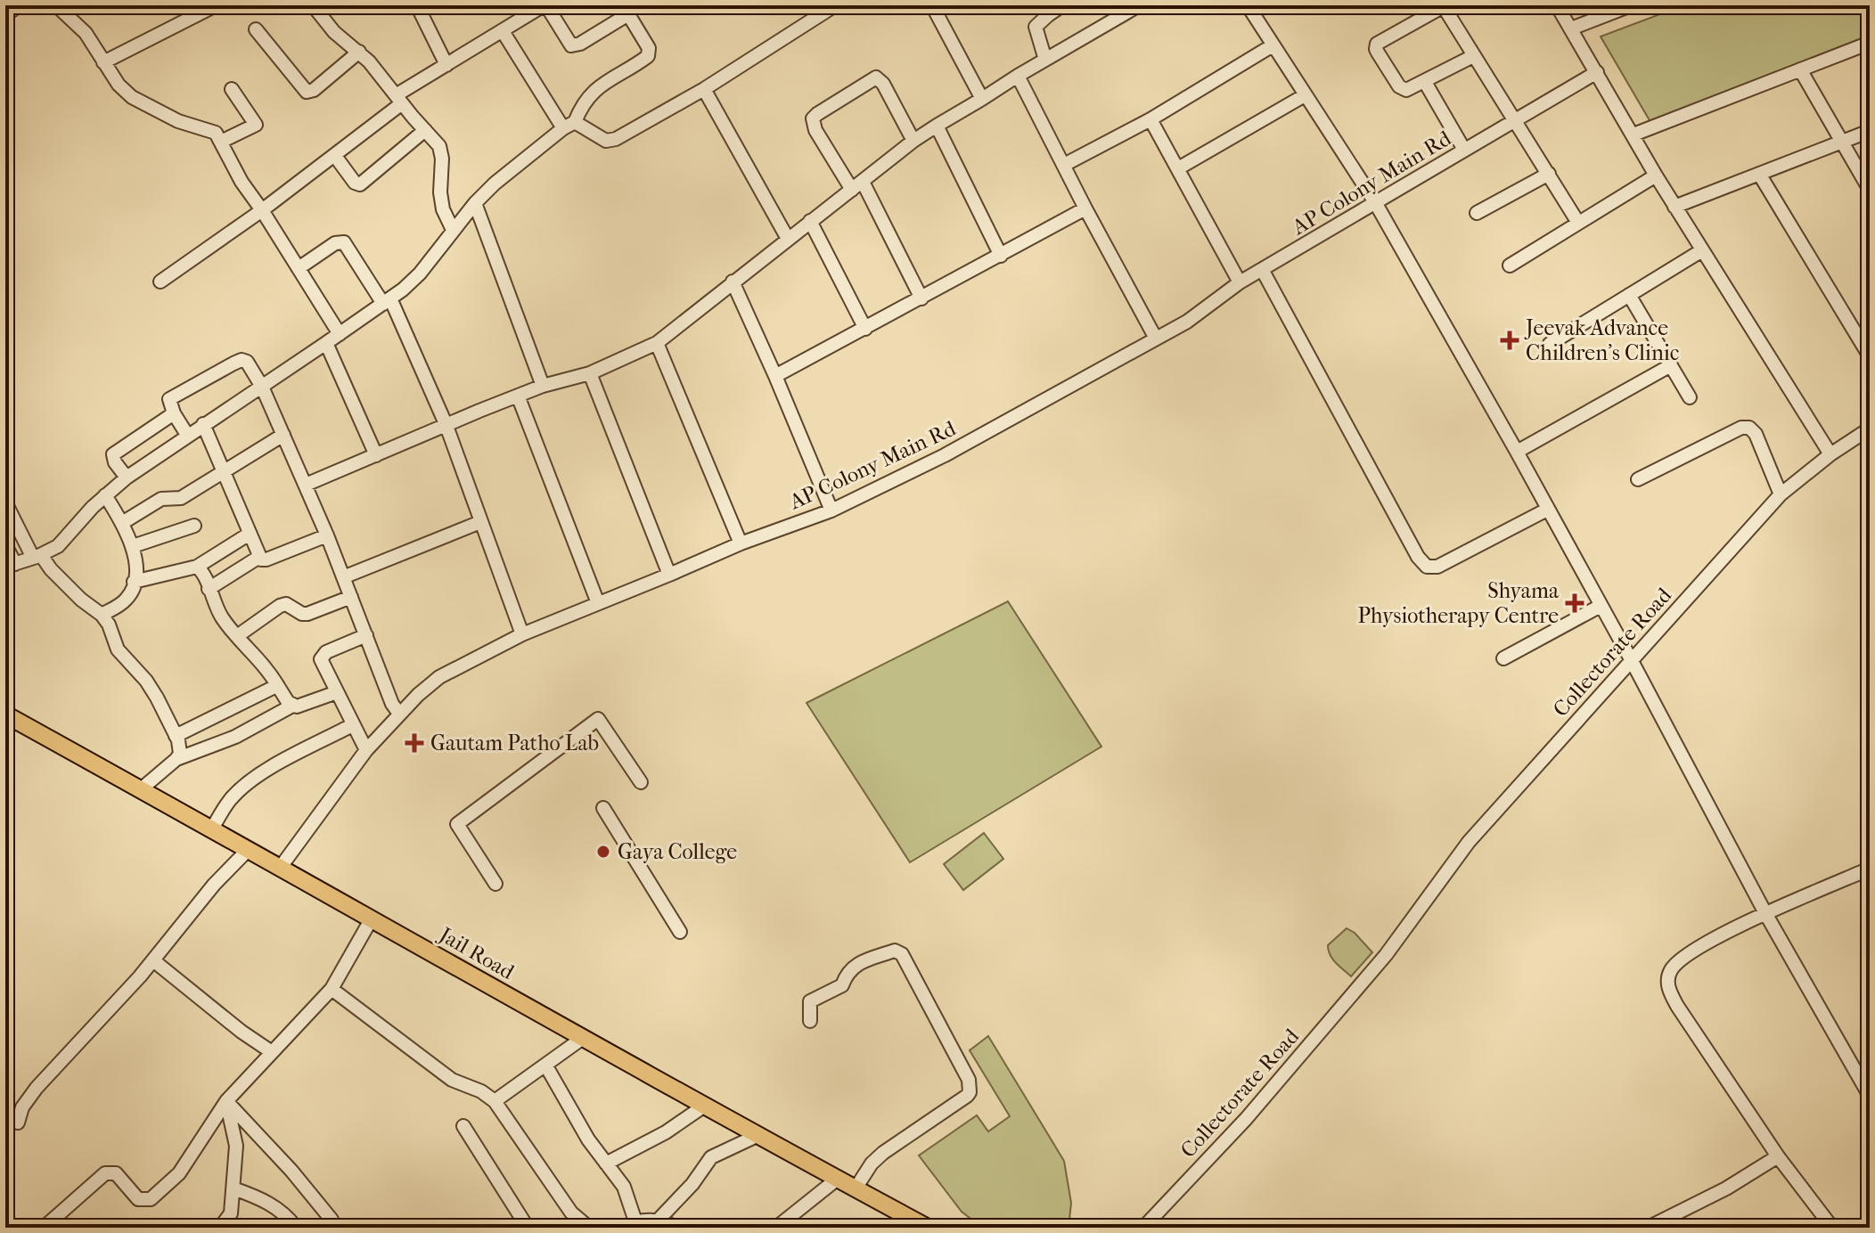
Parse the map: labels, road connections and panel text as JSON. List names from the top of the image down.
{
  "streets": {
    "main road": ["Jail Road"],
    "street": ["AP Colony Main Rd", "Collectorate Road"]
  },
  "crossings": [
    ["AP Colony Main Rd", "Jail Road"]
  ],
  "places": {
    "health": ["Jeevak Advance Children's Clinic", "Shyama Physiotherapy Centre", "Gautam Patho Lab"],
    "other": ["Gaya College"]
  }
}
